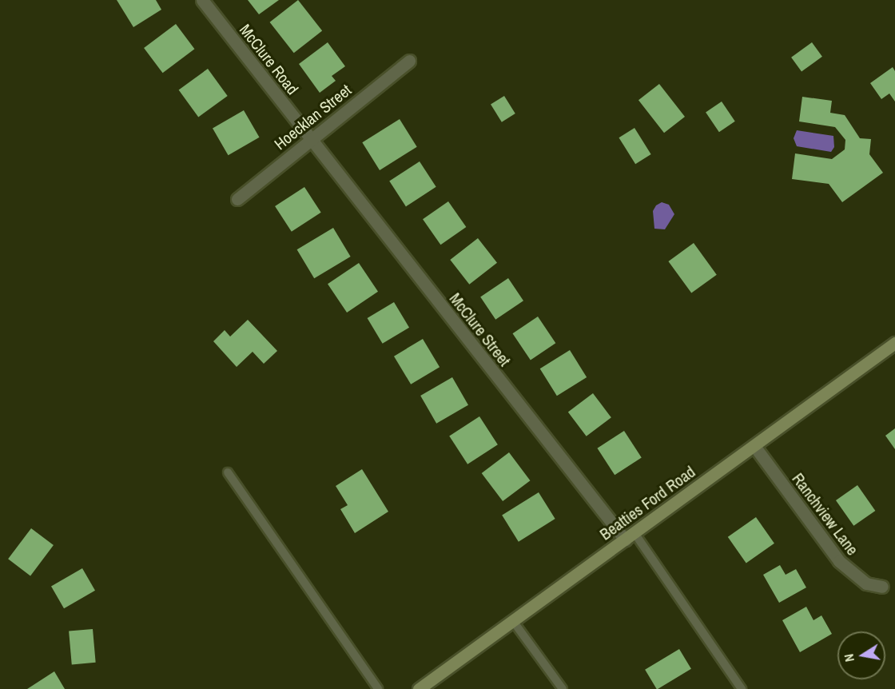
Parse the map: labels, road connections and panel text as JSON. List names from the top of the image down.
{
  "streets": {
    "main road": ["Beatties Ford Road"],
    "street": [
      "McClure Road",
      "Hoecklan Street",
      "McClure Street",
      "Ranchview Lane"
    ]
  },
  "crossings": [
    ["McClure Road", "Hoecklan Street"],
    ["McClure Road", "McClure Street"],
    ["Hoecklan Street", "McClure Street"],
    ["McClure Street", "Beatties Ford Road"],
    ["Beatties Ford Road", "Ranchview Lane"]
  ],
  "north": "left"
}
